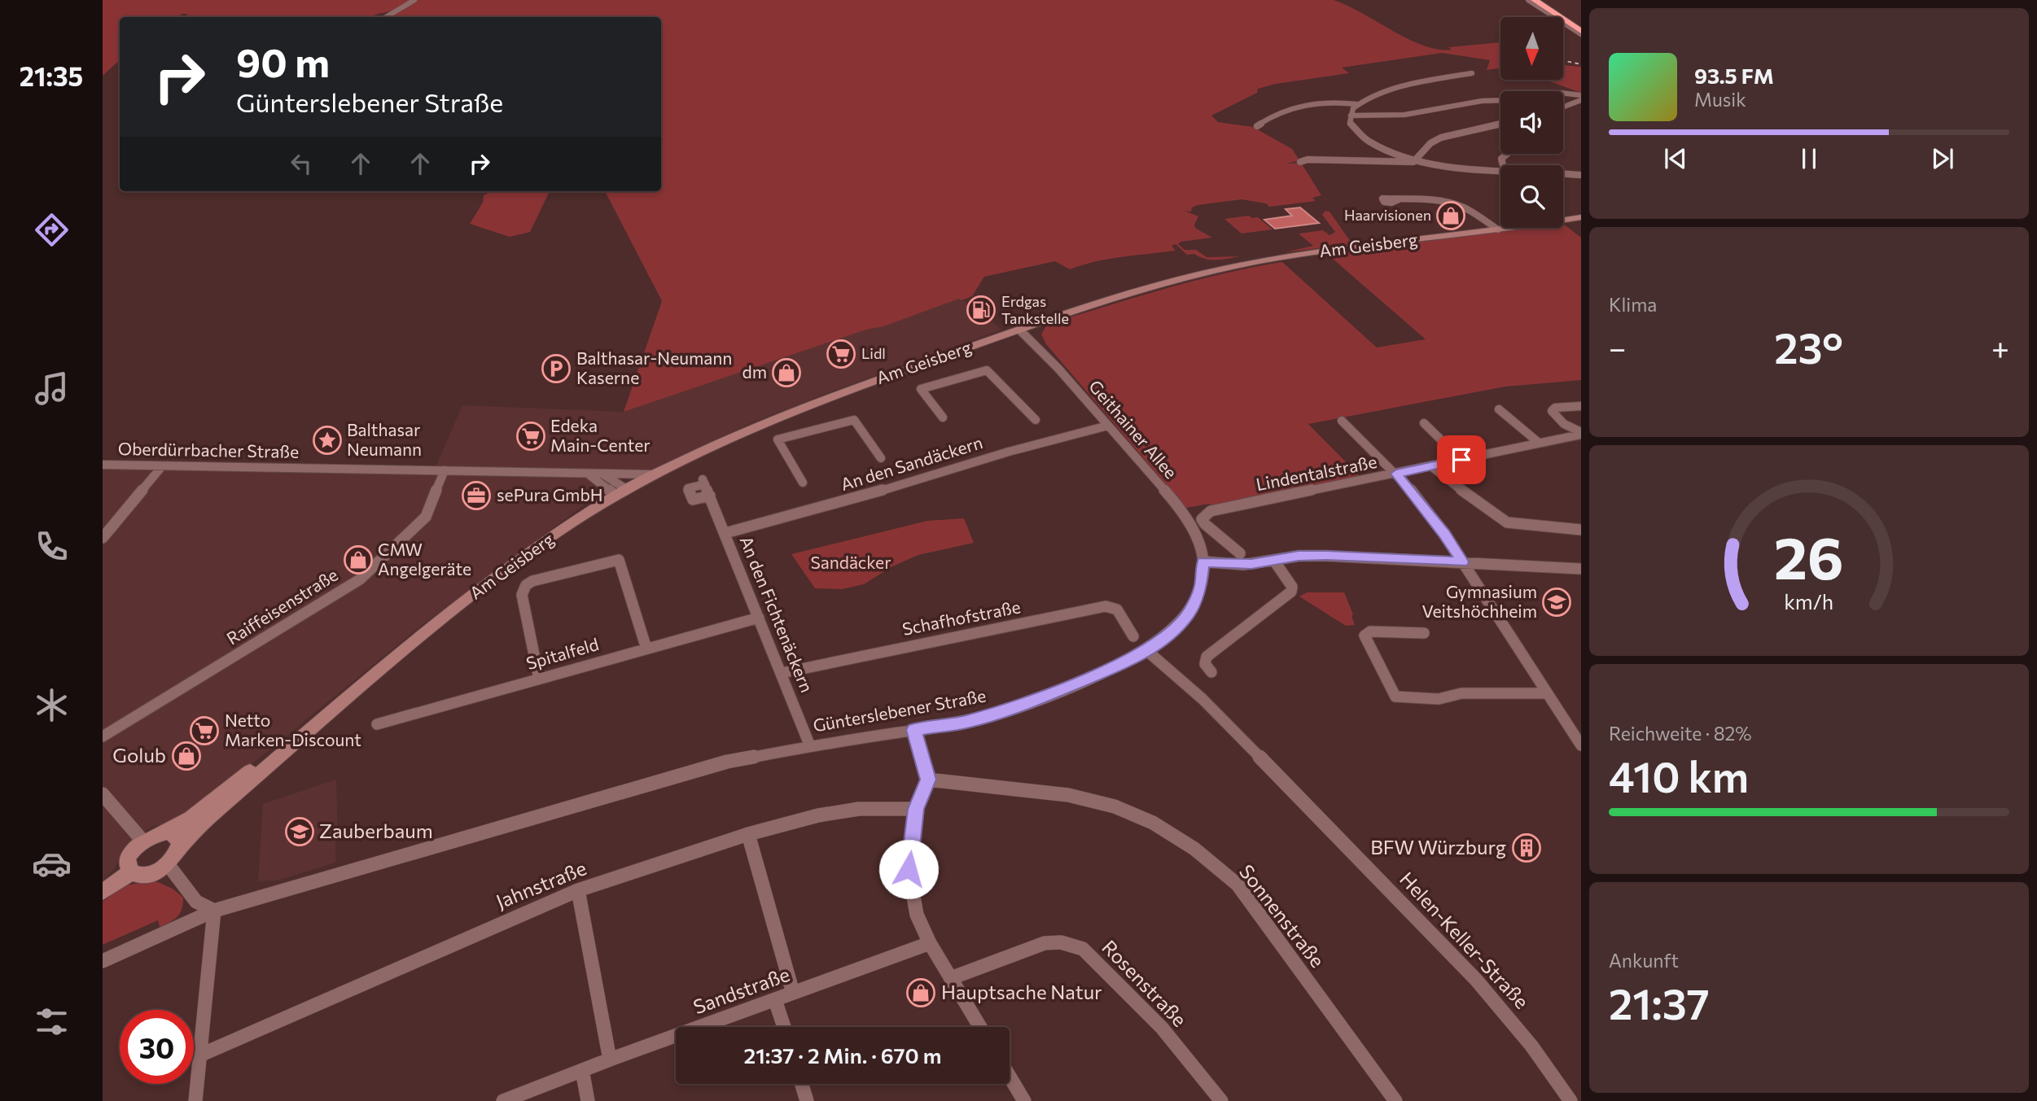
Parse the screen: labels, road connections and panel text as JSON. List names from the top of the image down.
{
  "streets": {
    "street": [
      "Am Geisberg",
      "Geithainer Allee",
      "Oberdürrbacher Straße",
      "An den Sandäckern",
      "Lindentalstraße",
      "Raiffeisenstraße",
      "An den Fichtenäckern",
      "Schafhofstraße",
      "Spitalfeld",
      "Günterslebener Straße",
      "Jahnstraße",
      "Sonnenstraße",
      "Helen-Keller-Straße",
      "Rosenstraße",
      "Sandstraße"
    ]
  },
  "crossings": [
    ["Am Geisberg", "Geithainer Allee"],
    ["Am Geisberg", "Oberdürrbacher Straße"],
    ["Geithainer Allee", "An den Sandäckern"],
    ["Geithainer Allee", "Günterslebener Straße"],
    ["Oberdürrbacher Straße", "Raiffeisenstraße"],
    ["An den Sandäckern", "An den Fichtenäckern"],
    ["An den Fichtenäckern", "Schafhofstraße"],
    ["An den Fichtenäckern", "Spitalfeld"],
    ["An den Fichtenäckern", "Günterslebener Straße"],
    ["Günterslebener Straße", "Helen-Keller-Straße"]
  ],
  "parks": ["Sandäcker"],
  "places": {
    "shop": [
      "Haarvisionen",
      "dm",
      "CMW Angelgeräte",
      "Golub",
      "Hauptsache Natur"
    ],
    "fuel station": ["Erdgas Tankstelle"],
    "supermarket": ["Lidl", "Edeka Main-Center", "Netto Marken-Discount"],
    "parking": ["Balthasar-Neumann Kaserne"],
    "place": ["Balthasar Neumann"],
    "office": ["sePura GmbH"],
    "school or university": ["Gymnasium Veitshöchheim", "Zauberbaum"],
    "building": ["BFW Würzburg"]
  },
  "north": "bottom",
  "page": {
    "tabs": "21:35",
    "turn": ["90 m", "Günterslebener Straße"],
    "song": ["93.5 FM", "Musik"],
    "tile": [
      "Klima",
      ["Reichweite · 82%", "410 km"],
      ["Ankunft", "21:37"]
    ],
    "heat": ["−", "23°", "+"],
    "limit": "30",
    "trip": "21:37 · 2 Min. · 670 m",
    "gauge": ["26", "km/h"]
  }
}
